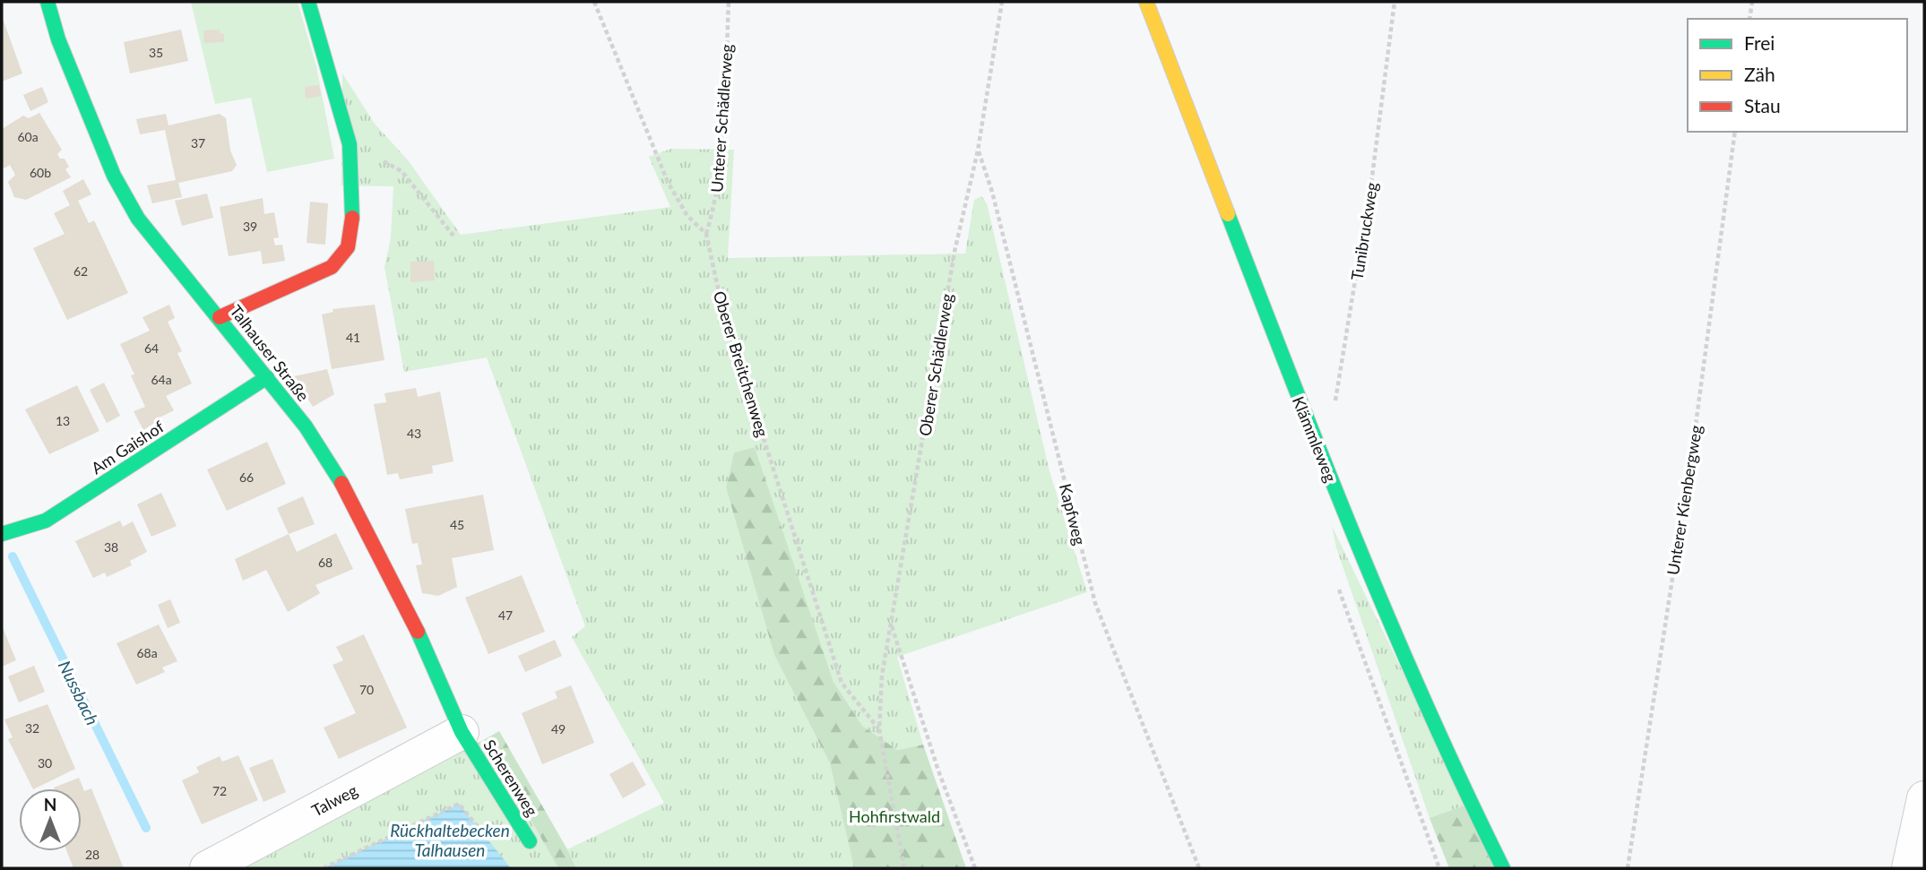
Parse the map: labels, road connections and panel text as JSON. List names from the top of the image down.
{
  "streets": {
    "street": [
      "Talhauser Straße",
      "Klämmleweg",
      "Am Gaishof",
      "Scherenweg",
      "Talweg"
    ],
    "path": [
      "Unterer Schädlerweg",
      "Tunibruckweg",
      "Oberer Breitchenweg",
      "Oberer Schädlerweg",
      "Unterer Kienbergweg",
      "Kapfweg"
    ]
  },
  "crossings": [
    ["Unterer Schädlerweg", "Oberer Breitchenweg"],
    ["Talhauser Straße", "Am Gaishof"],
    ["Talhauser Straße", "Scherenweg"],
    ["Talhauser Straße", "Talweg"],
    ["Oberer Breitchenweg", "Oberer Schädlerweg"],
    ["Oberer Schädlerweg", "Kapfweg"],
    ["Scherenweg", "Talweg"]
  ],
  "water": ["Nussbach", "Rückhaltebecken Talhausen"],
  "parks": ["Hohfirstwald"],
  "house_numbers": [
    "35",
    "60a",
    "37",
    "60b",
    "39",
    "62",
    "41",
    "64",
    "64a",
    "13",
    "43",
    "66",
    "45",
    "38",
    "68",
    "47",
    "68a",
    "70",
    "32",
    "49",
    "30",
    "72",
    "28"
  ],
  "legend": ["Frei", "Zäh", "Stau"],
  "north": "top"
}
